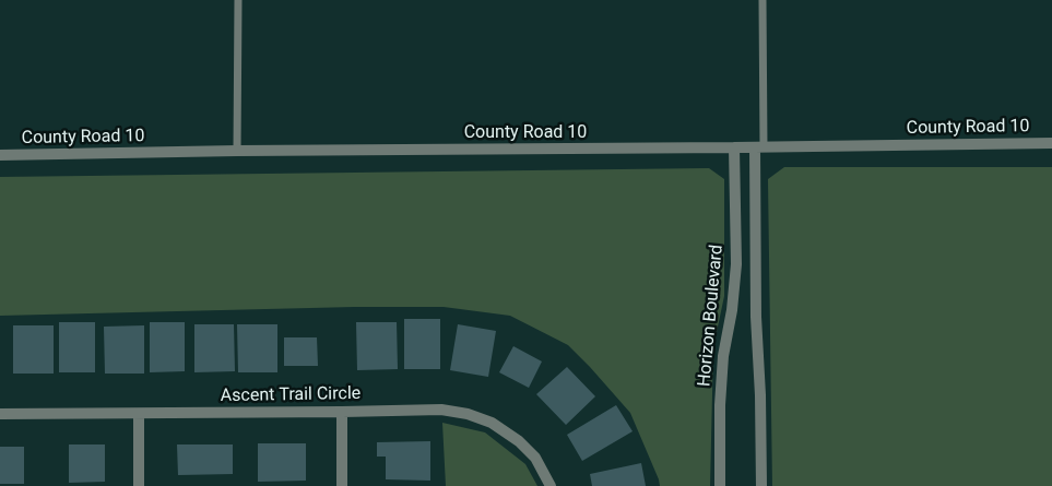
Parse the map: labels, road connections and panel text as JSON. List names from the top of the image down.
{
  "streets": {
    "street": ["County Road 10", "Horizon Boulevard", "Ascent Trail Circle"]
  },
  "crossings": [
    ["County Road 10", "Horizon Boulevard"]
  ]
}
